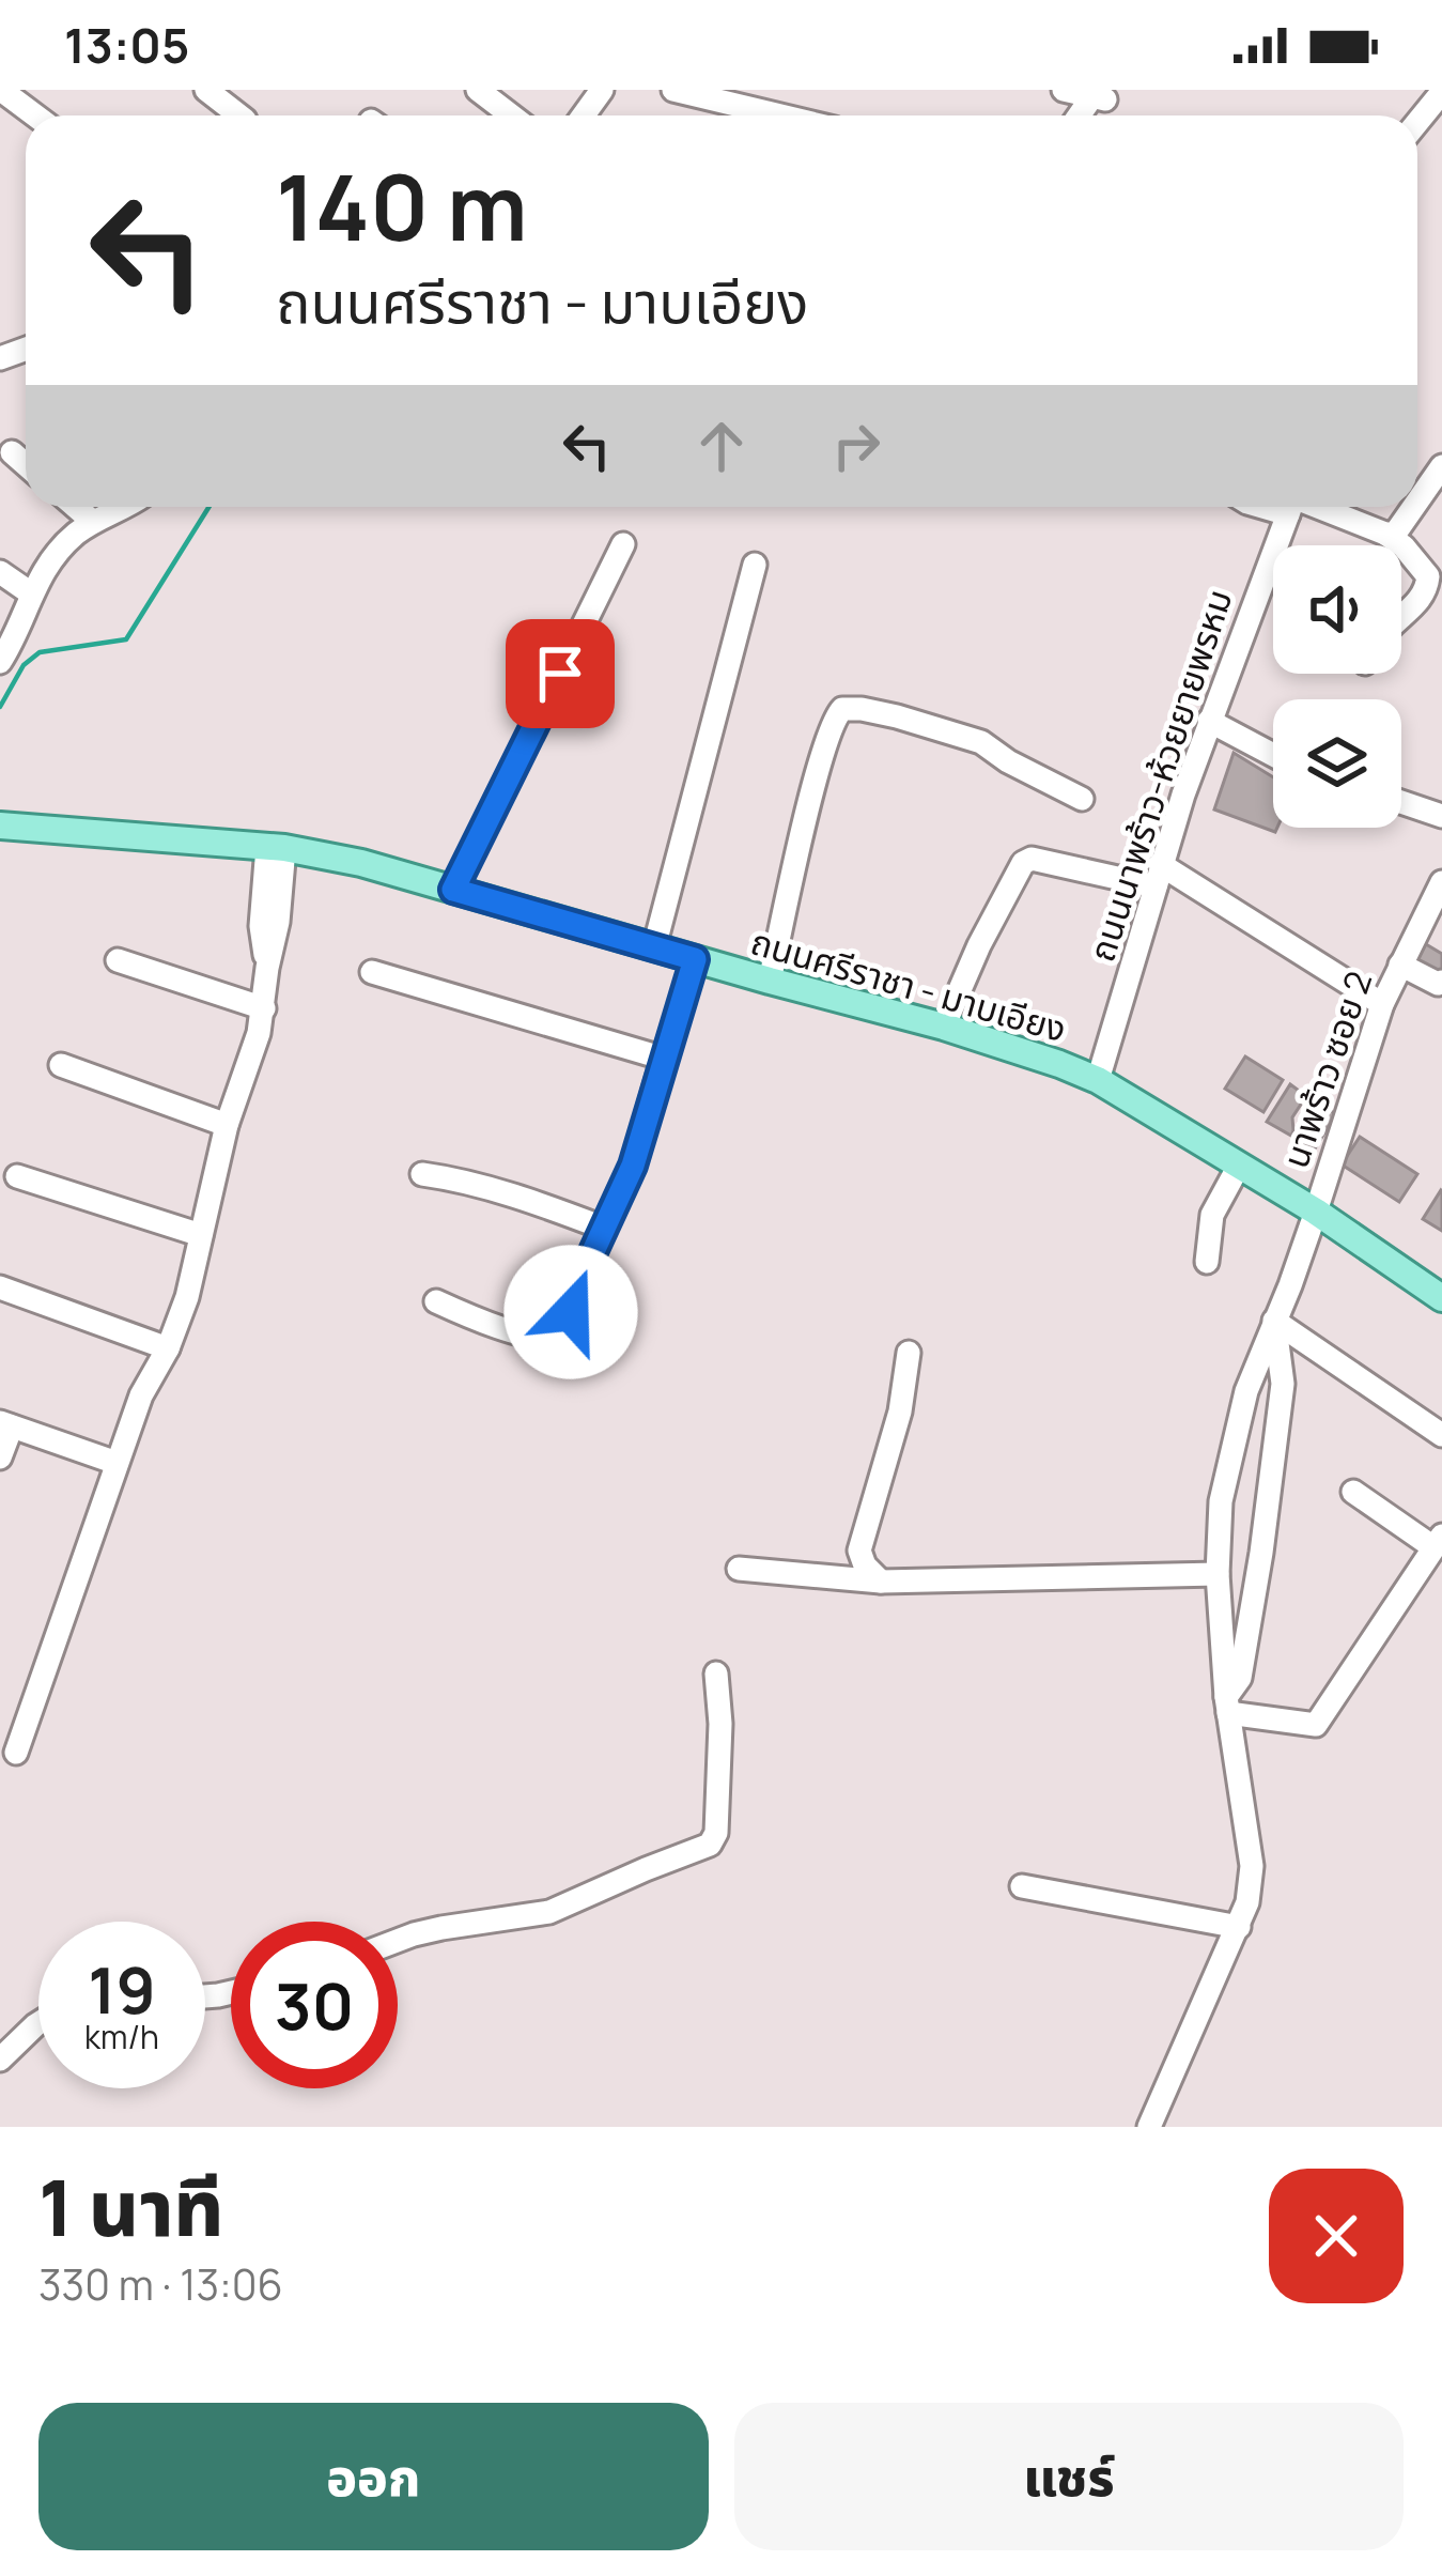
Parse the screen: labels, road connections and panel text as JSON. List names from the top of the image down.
{
  "streets": {
    "main road": ["ถนนศรีราชา - มาบเอียง"],
    "street": ["ถนนนาพร้าว-ห้วยยายพรหม", "นาพร้าว ซอย 2"]
  },
  "crossings": [
    ["ถนนนาพร้าว-ห้วยยายพรหม", "ถนนศรีราชา - มาบเอียง"],
    ["ถนนศรีราชา - มาบเอียง", "นาพร้าว ซอย 2"]
  ],
  "page": {
    "status": "13:05",
    "turn": ["140 m", "ถนนศรีราชา - มาบเอียง"],
    "speed": "19 km/h",
    "limit": "30",
    "heading": ["1 นาที", "330 m · 13:06"],
    "buttons": ["ออก", "แชร์"]
  }
}
